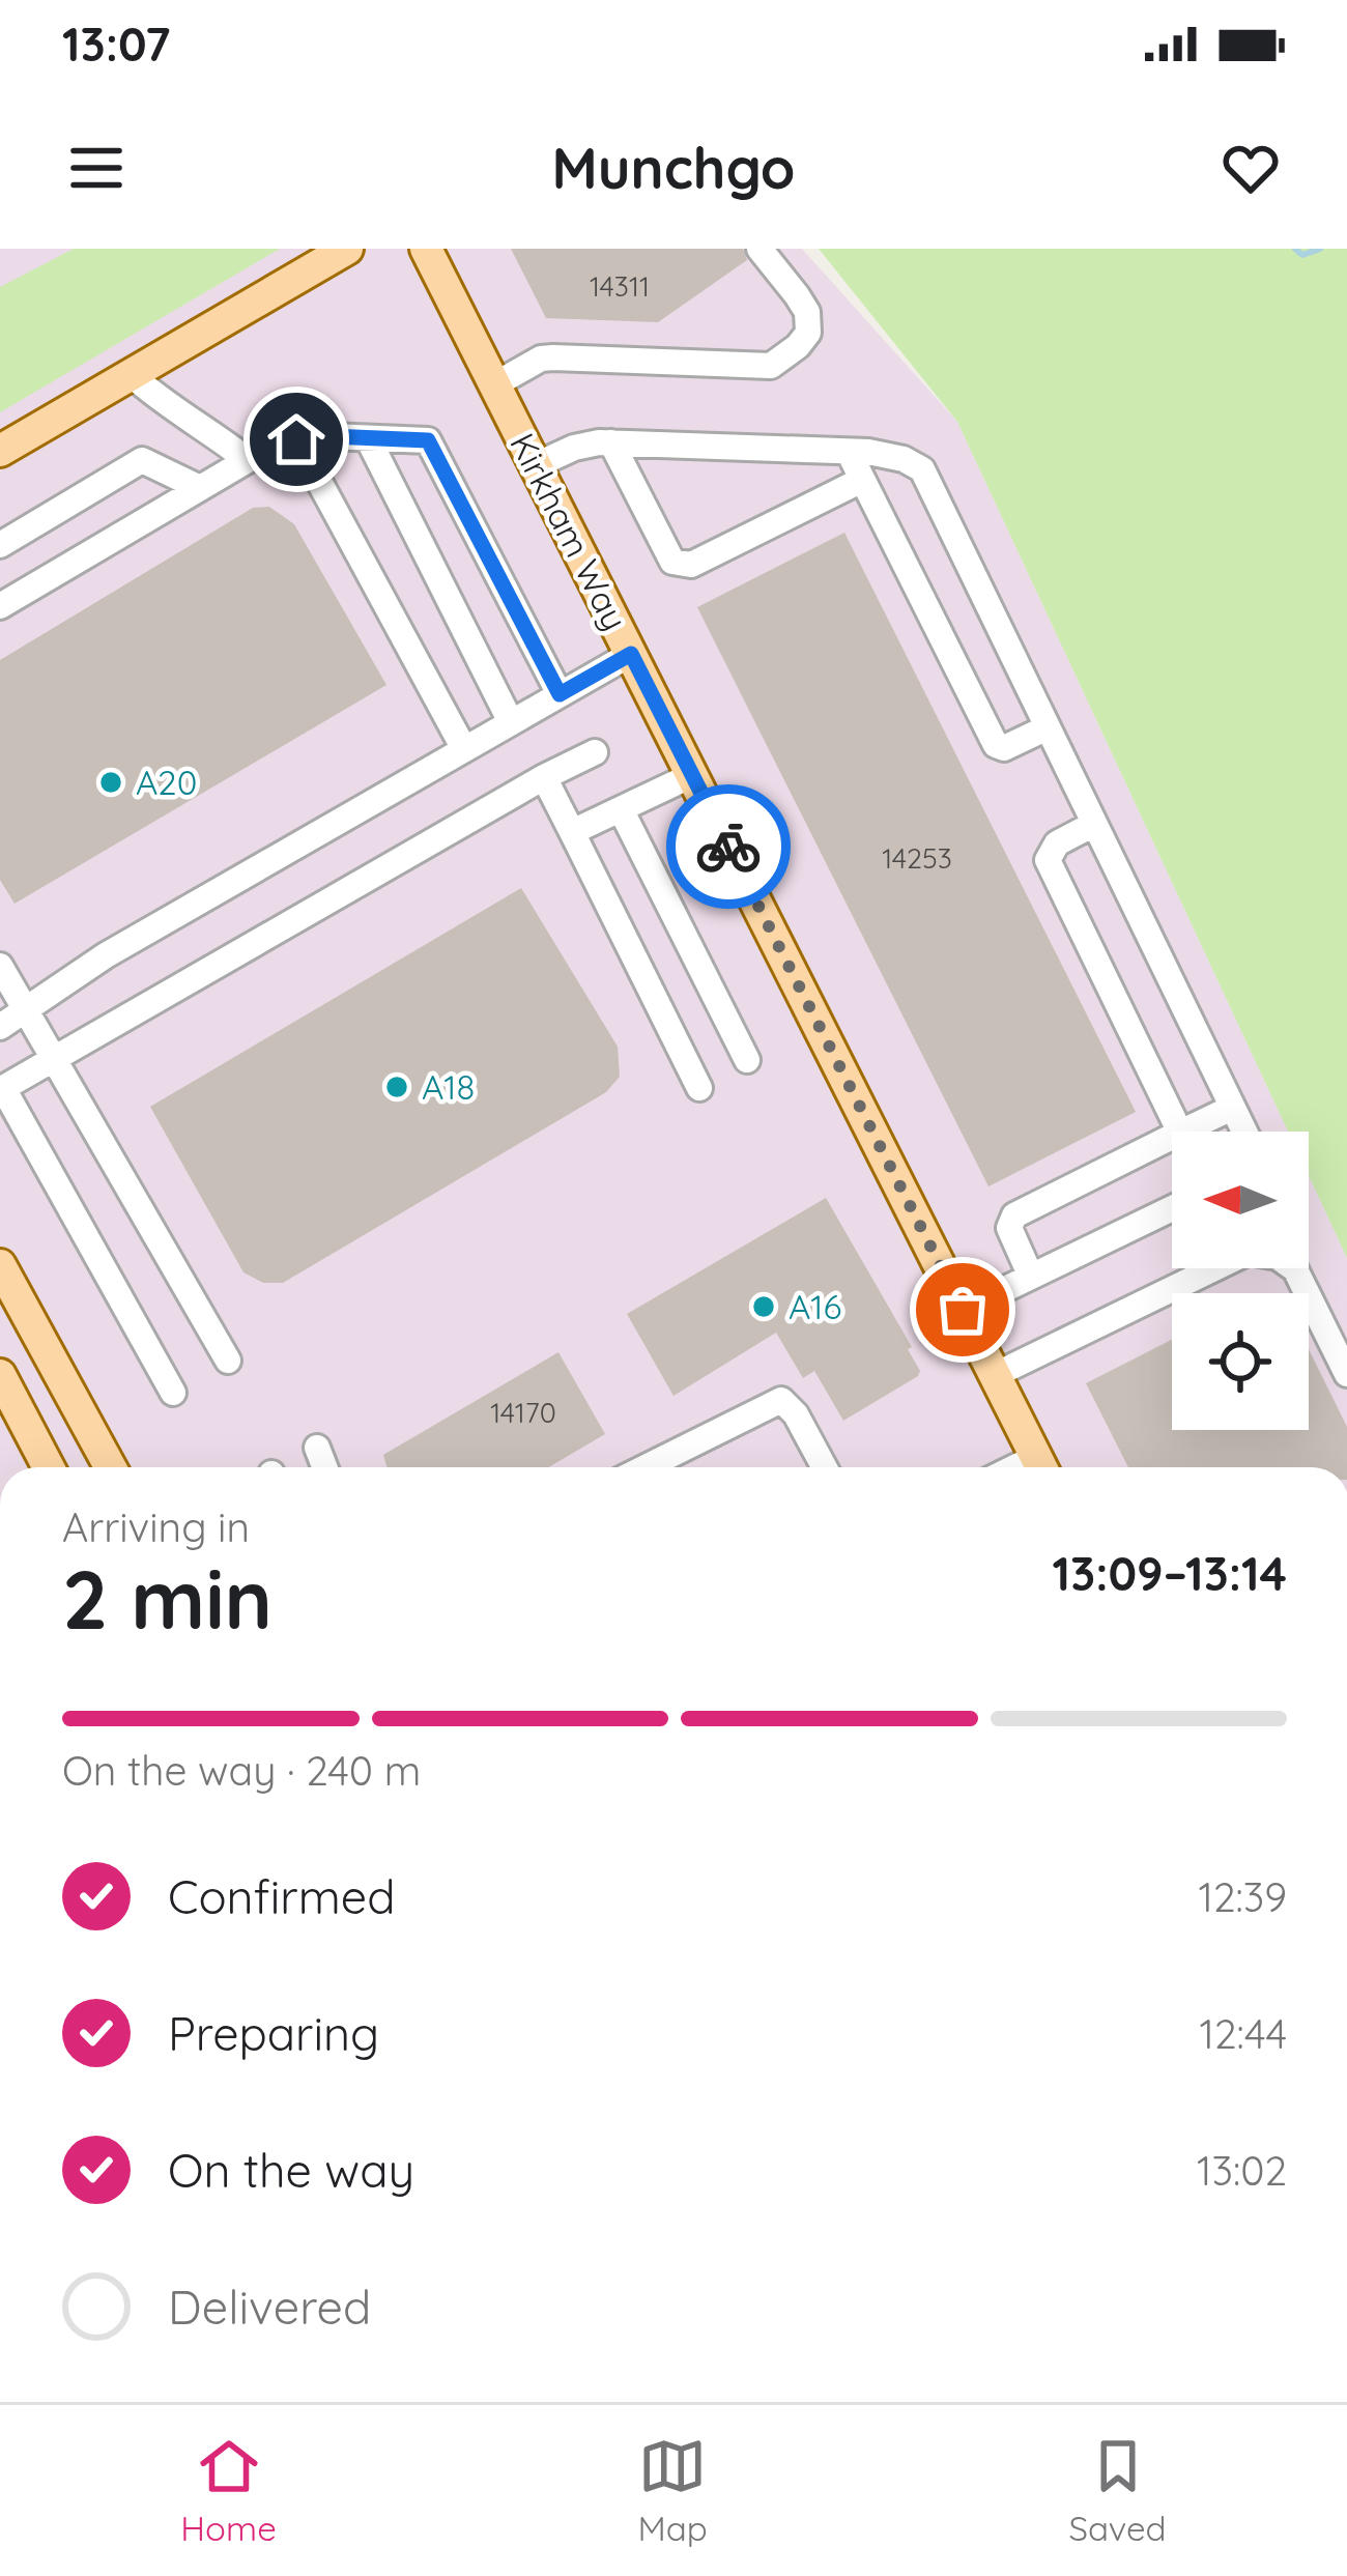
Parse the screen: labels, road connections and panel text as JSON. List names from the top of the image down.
{
  "streets": {
    "main road": ["Kirkham Way"]
  },
  "places": ["A20", "A18", "A16"],
  "house_numbers": ["14311", "14253", "14170"],
  "north": "left",
  "page": {
    "status": "13:07",
    "header": "Munchgo",
    "heading": ["2 min", "Arriving in", "13:09–13:14"],
    "bar": "On the way · 240 m",
    "list": [
      ["Confirmed", "12:39"],
      ["Preparing", "12:44"],
      ["On the way", "13:02"],
      "Delivered"
    ],
    "tabs": ["Home", "Map", "Saved"]
  }
}
